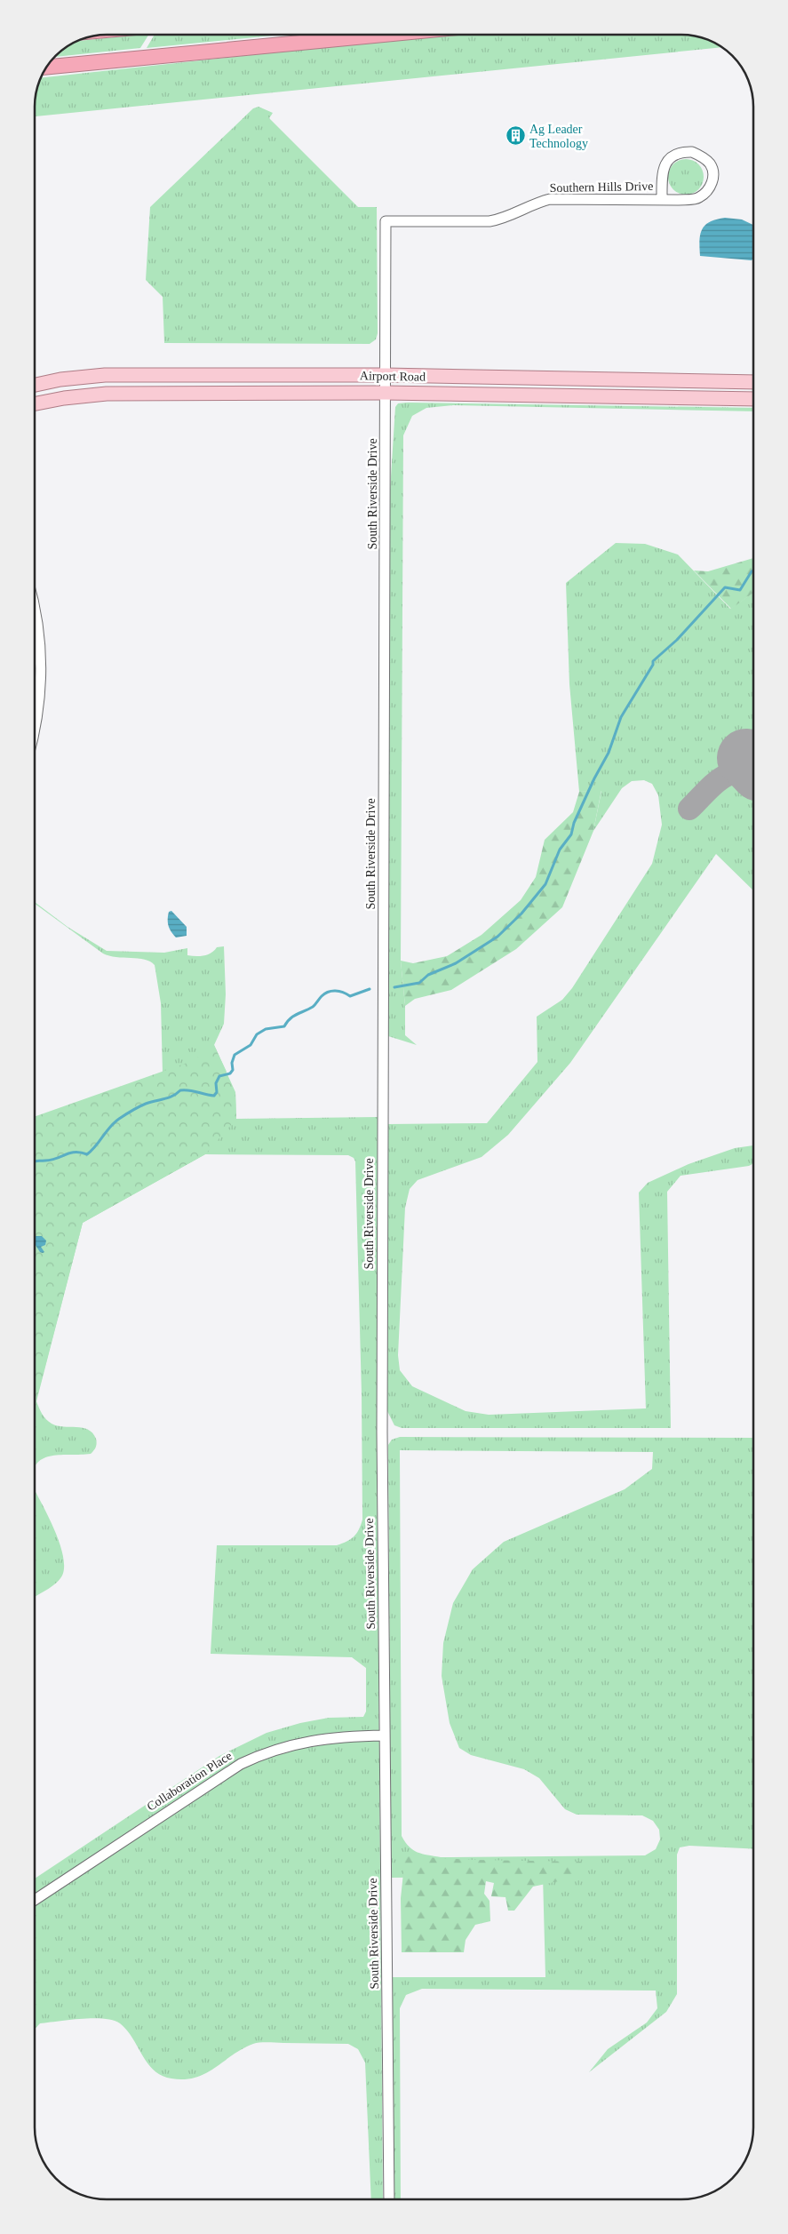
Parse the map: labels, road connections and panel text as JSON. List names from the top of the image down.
{
  "streets": {
    "main road": ["Airport Road"],
    "street": ["Southern Hills Drive", "South Riverside Drive", "Collaboration Place"]
  },
  "crossings": [
    ["Southern Hills Drive", "South Riverside Drive"],
    ["Airport Road", "South Riverside Drive"],
    ["South Riverside Drive", "Collaboration Place"]
  ],
  "places": {
    "building": ["Ag Leader Technology"]
  }
}
